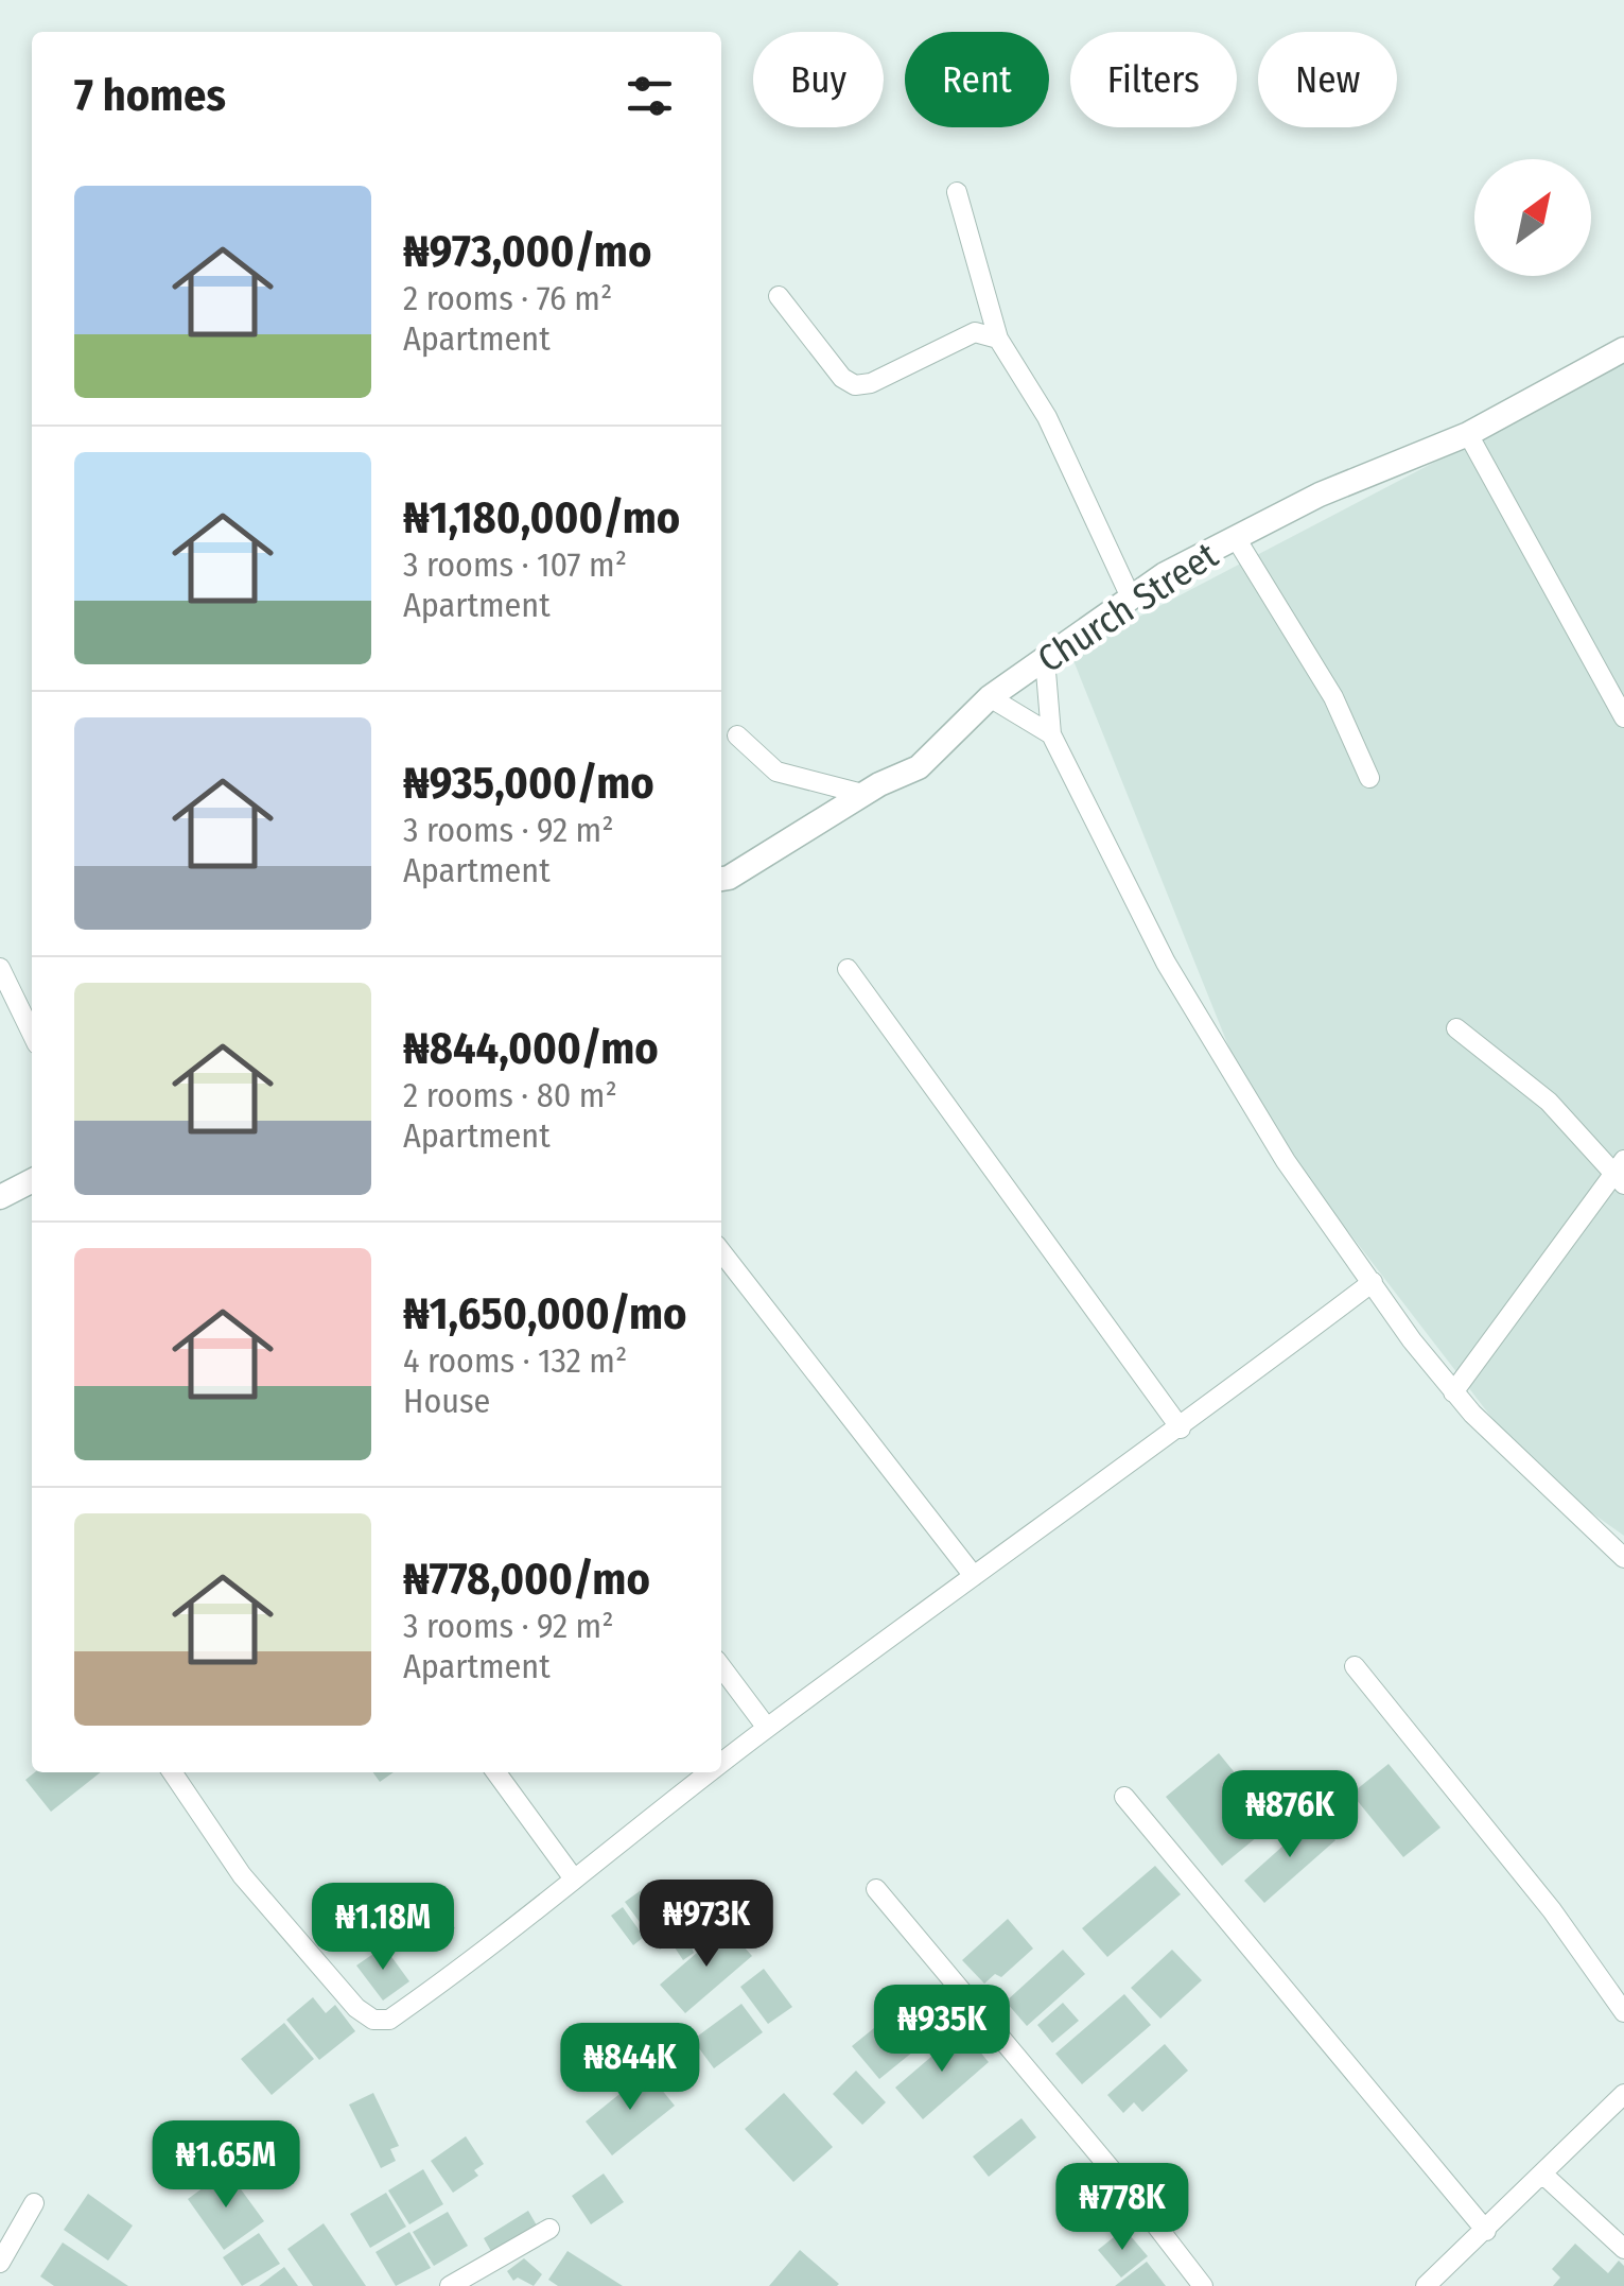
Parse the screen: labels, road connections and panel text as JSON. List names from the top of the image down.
{
  "streets": {
    "street": ["Church Street"]
  },
  "north": "top right",
  "page": {
    "chip": [
      "Buy",
      "Rent",
      "Filters",
      "New"
    ],
    "heading": "7 homes",
    "list": [
      {
        "name": "₦973,000/mo",
        "note": "2 rooms · 76 m² · Apartment"
      },
      {
        "name": "₦1,180,000/mo",
        "note": "3 rooms · 107 m² · Apartment"
      },
      {
        "name": "₦935,000/mo",
        "note": "3 rooms · 92 m² · Apartment"
      },
      {
        "name": "₦844,000/mo",
        "note": "2 rooms · 80 m² · Apartment"
      },
      {
        "name": "₦1,650,000/mo",
        "note": "4 rooms · 132 m² · House"
      },
      {
        "name": "₦778,000/mo",
        "note": "3 rooms · 92 m² · Apartment"
      }
    ],
    "price": [
      "₦876K",
      "₦973K",
      "₦1.18M",
      "₦935K",
      "₦844K",
      "₦1.65M",
      "₦778K"
    ]
  }
}
